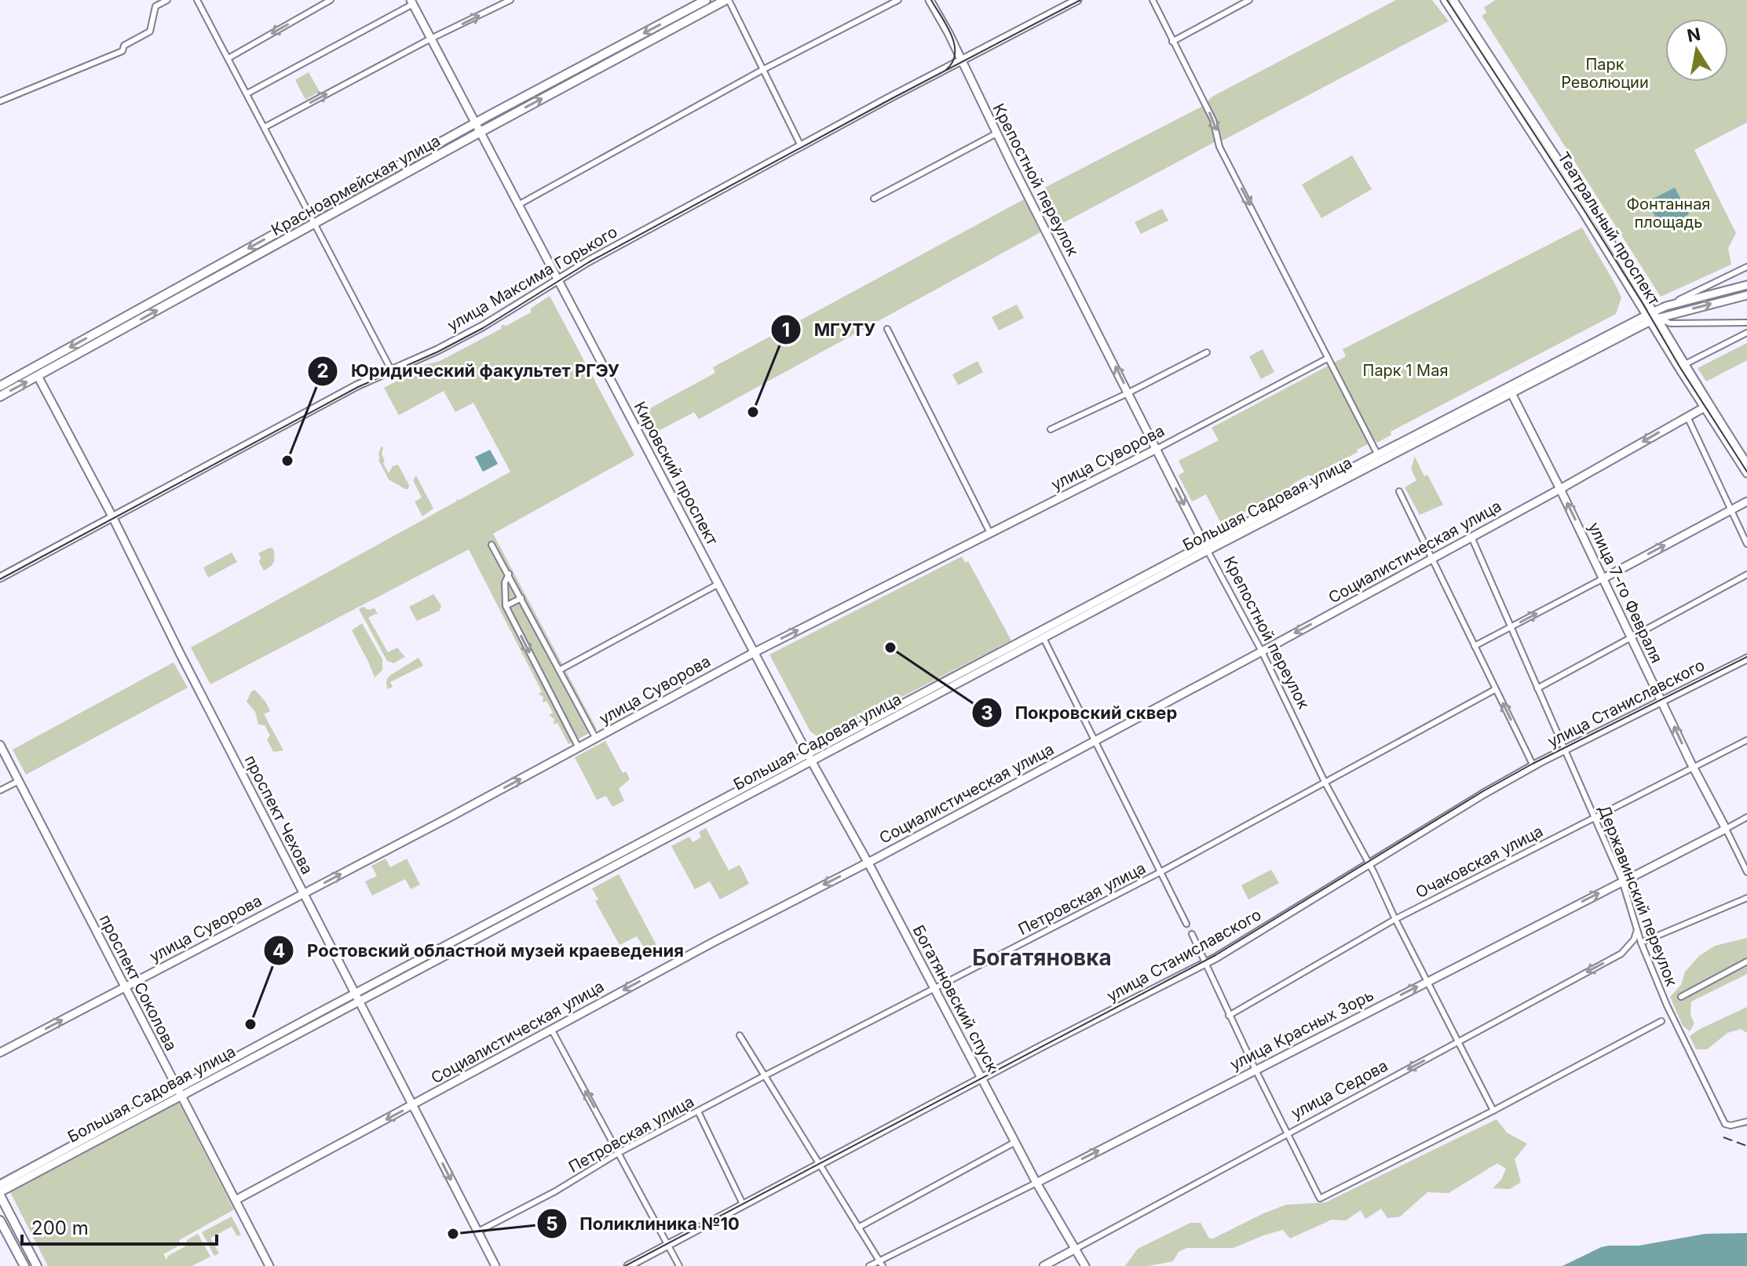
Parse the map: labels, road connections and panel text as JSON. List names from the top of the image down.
{
  "streets": {
    "main road": ["Красноармейская улица"],
    "street": [
      "Крепостной переулок",
      "Театральный проспект",
      "улица Максима Горького",
      "улица Суворова",
      "Кировский проспект",
      "Большая Садовая улица",
      "Социалистическая улица",
      "улица 7-го Февраля",
      "улица Станиславского",
      "проспект Чехова",
      "Очаковская улица",
      "Державинский переулок",
      "Петровская улица",
      "проспект Соколова",
      "Богатяновский спуск",
      "улица Красных Зорь",
      "улица Седова"
    ]
  },
  "crossings": [
    ["Крепостной переулок", "улица Максима Горького"],
    ["Крепостной переулок", "улица Суворова"],
    ["Крепостной переулок", "Большая Садовая улица"],
    ["Крепостной переулок", "Социалистическая улица"],
    ["Крепостной переулок", "улица Станиславского"],
    ["Крепостной переулок", "Очаковская улица"],
    ["Крепостной переулок", "Петровская улица"],
    ["Крепостной переулок", "улица Красных Зорь"],
    ["Крепостной переулок", "улица Седова"],
    ["Красноармейская улица", "Кировский проспект"],
    ["Красноармейская улица", "проспект Чехова"],
    ["Театральный проспект", "Большая Садовая улица"],
    ["Театральный проспект", "Социалистическая улица"],
    ["улица Максима Горького", "Кировский проспект"],
    ["улица Максима Горького", "проспект Чехова"],
    ["улица Суворова", "Кировский проспект"],
    ["улица Суворова", "проспект Чехова"],
    ["улица Суворова", "проспект Соколова"],
    ["Кировский проспект", "Большая Садовая улица"],
    ["Кировский проспект", "Богатяновский спуск"],
    ["Большая Садовая улица", "улица 7-го Февраля"],
    ["Большая Садовая улица", "проспект Чехова"],
    ["Большая Садовая улица", "проспект Соколова"],
    ["Большая Садовая улица", "Богатяновский спуск"],
    ["Социалистическая улица", "улица 7-го Февраля"],
    ["Социалистическая улица", "проспект Чехова"],
    ["Социалистическая улица", "Державинский переулок"],
    ["Социалистическая улица", "проспект Соколова"],
    ["Социалистическая улица", "Богатяновский спуск"],
    ["улица 7-го Февраля", "улица Станиславского"],
    ["улица 7-го Февраля", "Очаковская улица"],
    ["улица 7-го Февраля", "улица Красных Зорь"],
    ["улица Станиславского", "Державинский переулок"],
    ["улица Станиславского", "Богатяновский спуск"],
    ["проспект Чехова", "Петровская улица"],
    ["Очаковская улица", "Державинский переулок"],
    ["Державинский переулок", "улица Красных Зорь"],
    ["Державинский переулок", "улица Седова"],
    ["Петровская улица", "Богатяновский спуск"],
    ["Богатяновский спуск", "улица Красных Зорь"],
    ["Богатяновский спуск", "улица Седова"]
  ],
  "one_way": [
    "улица Суворова",
    "Социалистическая улица",
    "улица Красных Зорь",
    "улица Седова"
  ],
  "districts": ["Богатяновка"],
  "parks": ["Парк Революции", "Фонтанная площадь", "Парк 1 Мая"],
  "places": [
    "МГУТУ",
    "Юридический факультет РГЭУ",
    "Покровский сквер",
    "Ростовский областной музей краеведения",
    "Поликлиника №10"
  ],
  "scale_bar": "200 m",
  "north": "top"
}
